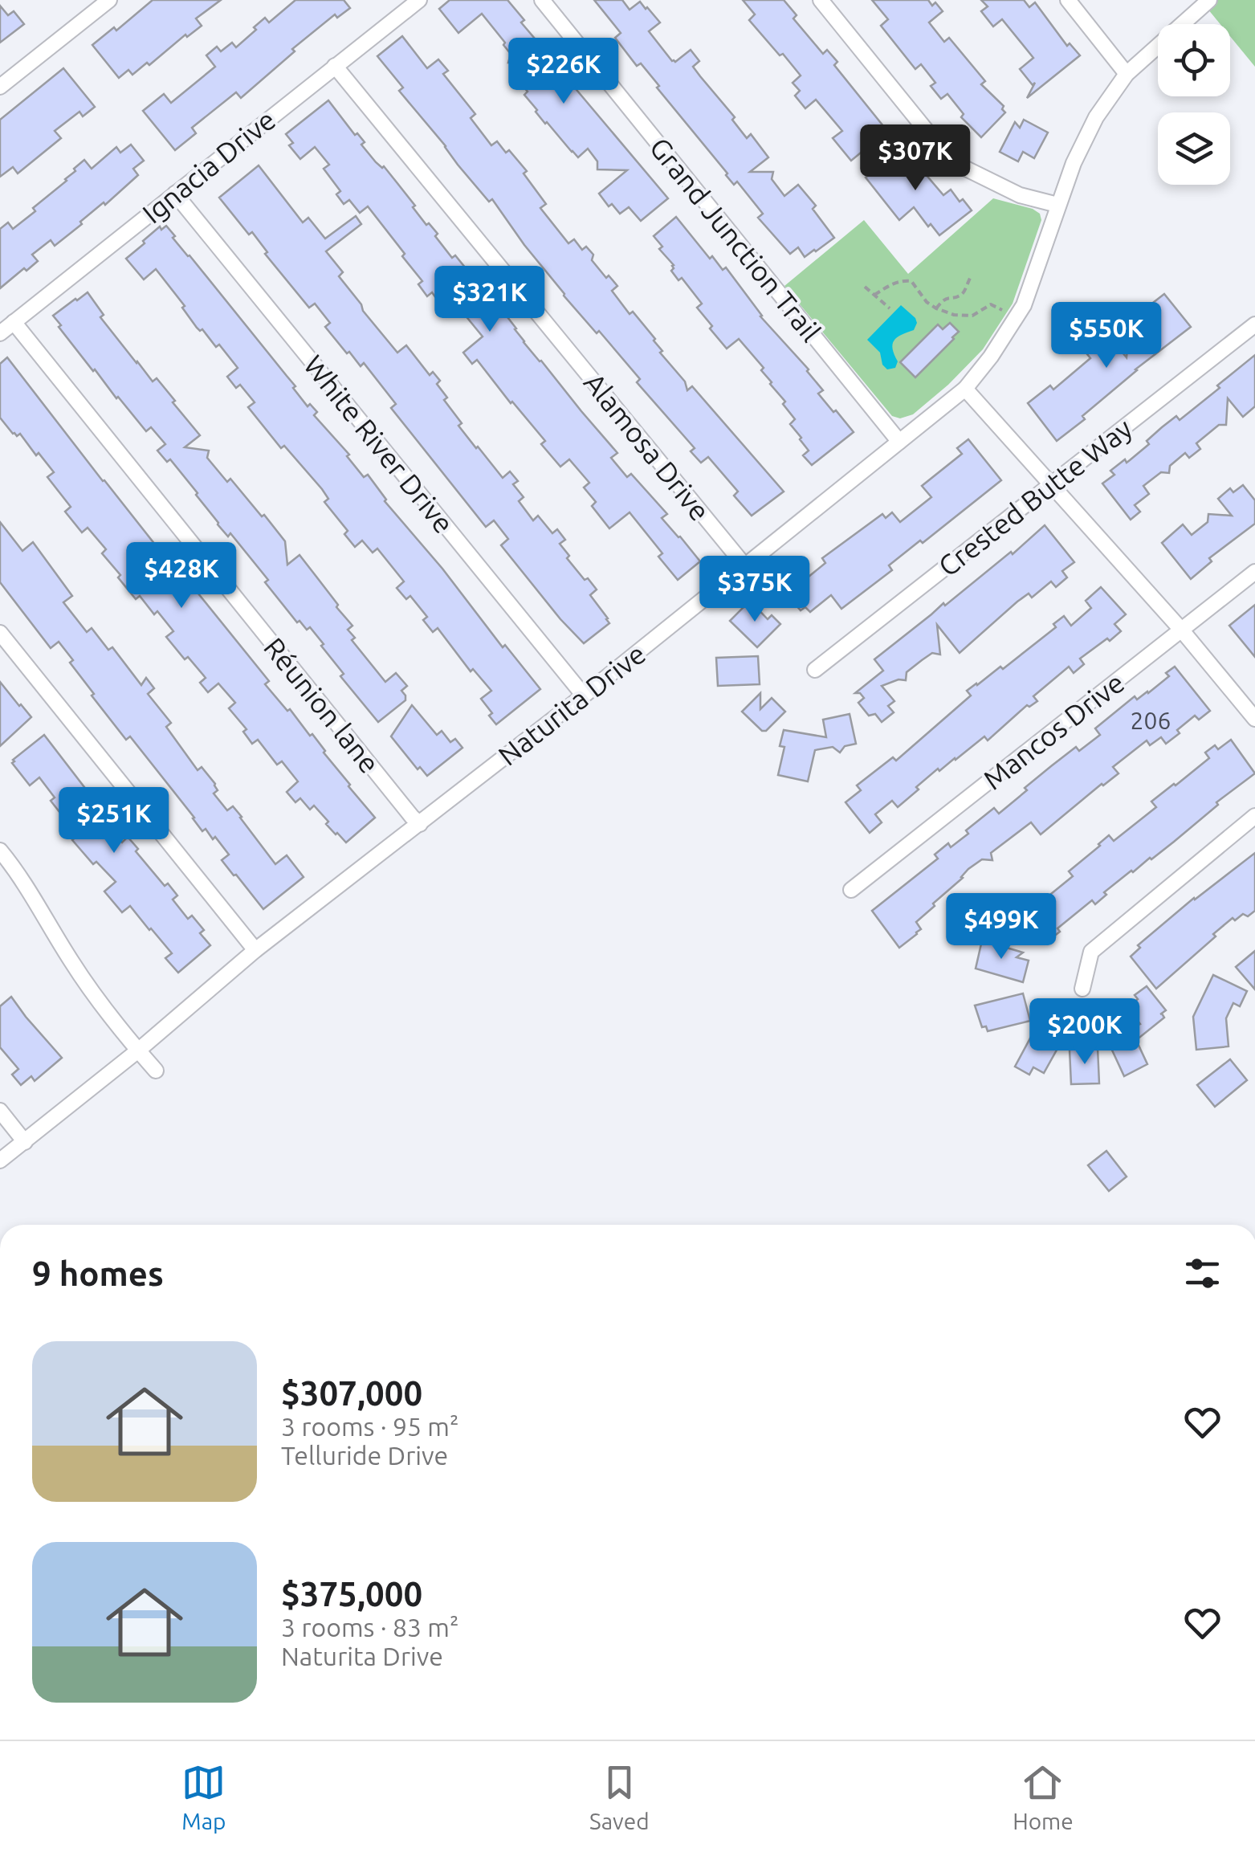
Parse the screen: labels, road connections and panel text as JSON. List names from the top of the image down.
{
  "streets": {
    "street": [
      "Ignacia Drive",
      "Grand Junction Trail",
      "White River Drive",
      "Alamosa Drive",
      "Crested Butte Way",
      "Naturita Drive",
      "Réunion lane",
      "Mancos Drive"
    ]
  },
  "crossings": [
    ["Ignacia Drive", "White River Drive"],
    ["Ignacia Drive", "Alamosa Drive"],
    ["Ignacia Drive", "Réunion lane"],
    ["Grand Junction Trail", "Naturita Drive"],
    ["White River Drive", "Naturita Drive"],
    ["Alamosa Drive", "Naturita Drive"],
    ["Naturita Drive", "Réunion lane"]
  ],
  "house_numbers": ["206"],
  "page": {
    "price": [
      "$226K",
      "$307K",
      "$321K",
      "$550K",
      "$428K",
      "$375K",
      "$251K",
      "$499K",
      "$200K"
    ],
    "heading": "9 homes",
    "list": [
      {
        "name": "$307,000",
        "note": "3 rooms · 95 m² · Telluride Drive"
      },
      {
        "name": "$375,000",
        "note": "3 rooms · 83 m² · Naturita Drive"
      }
    ],
    "tabs": ["Map", "Saved", "Home"]
  }
}
